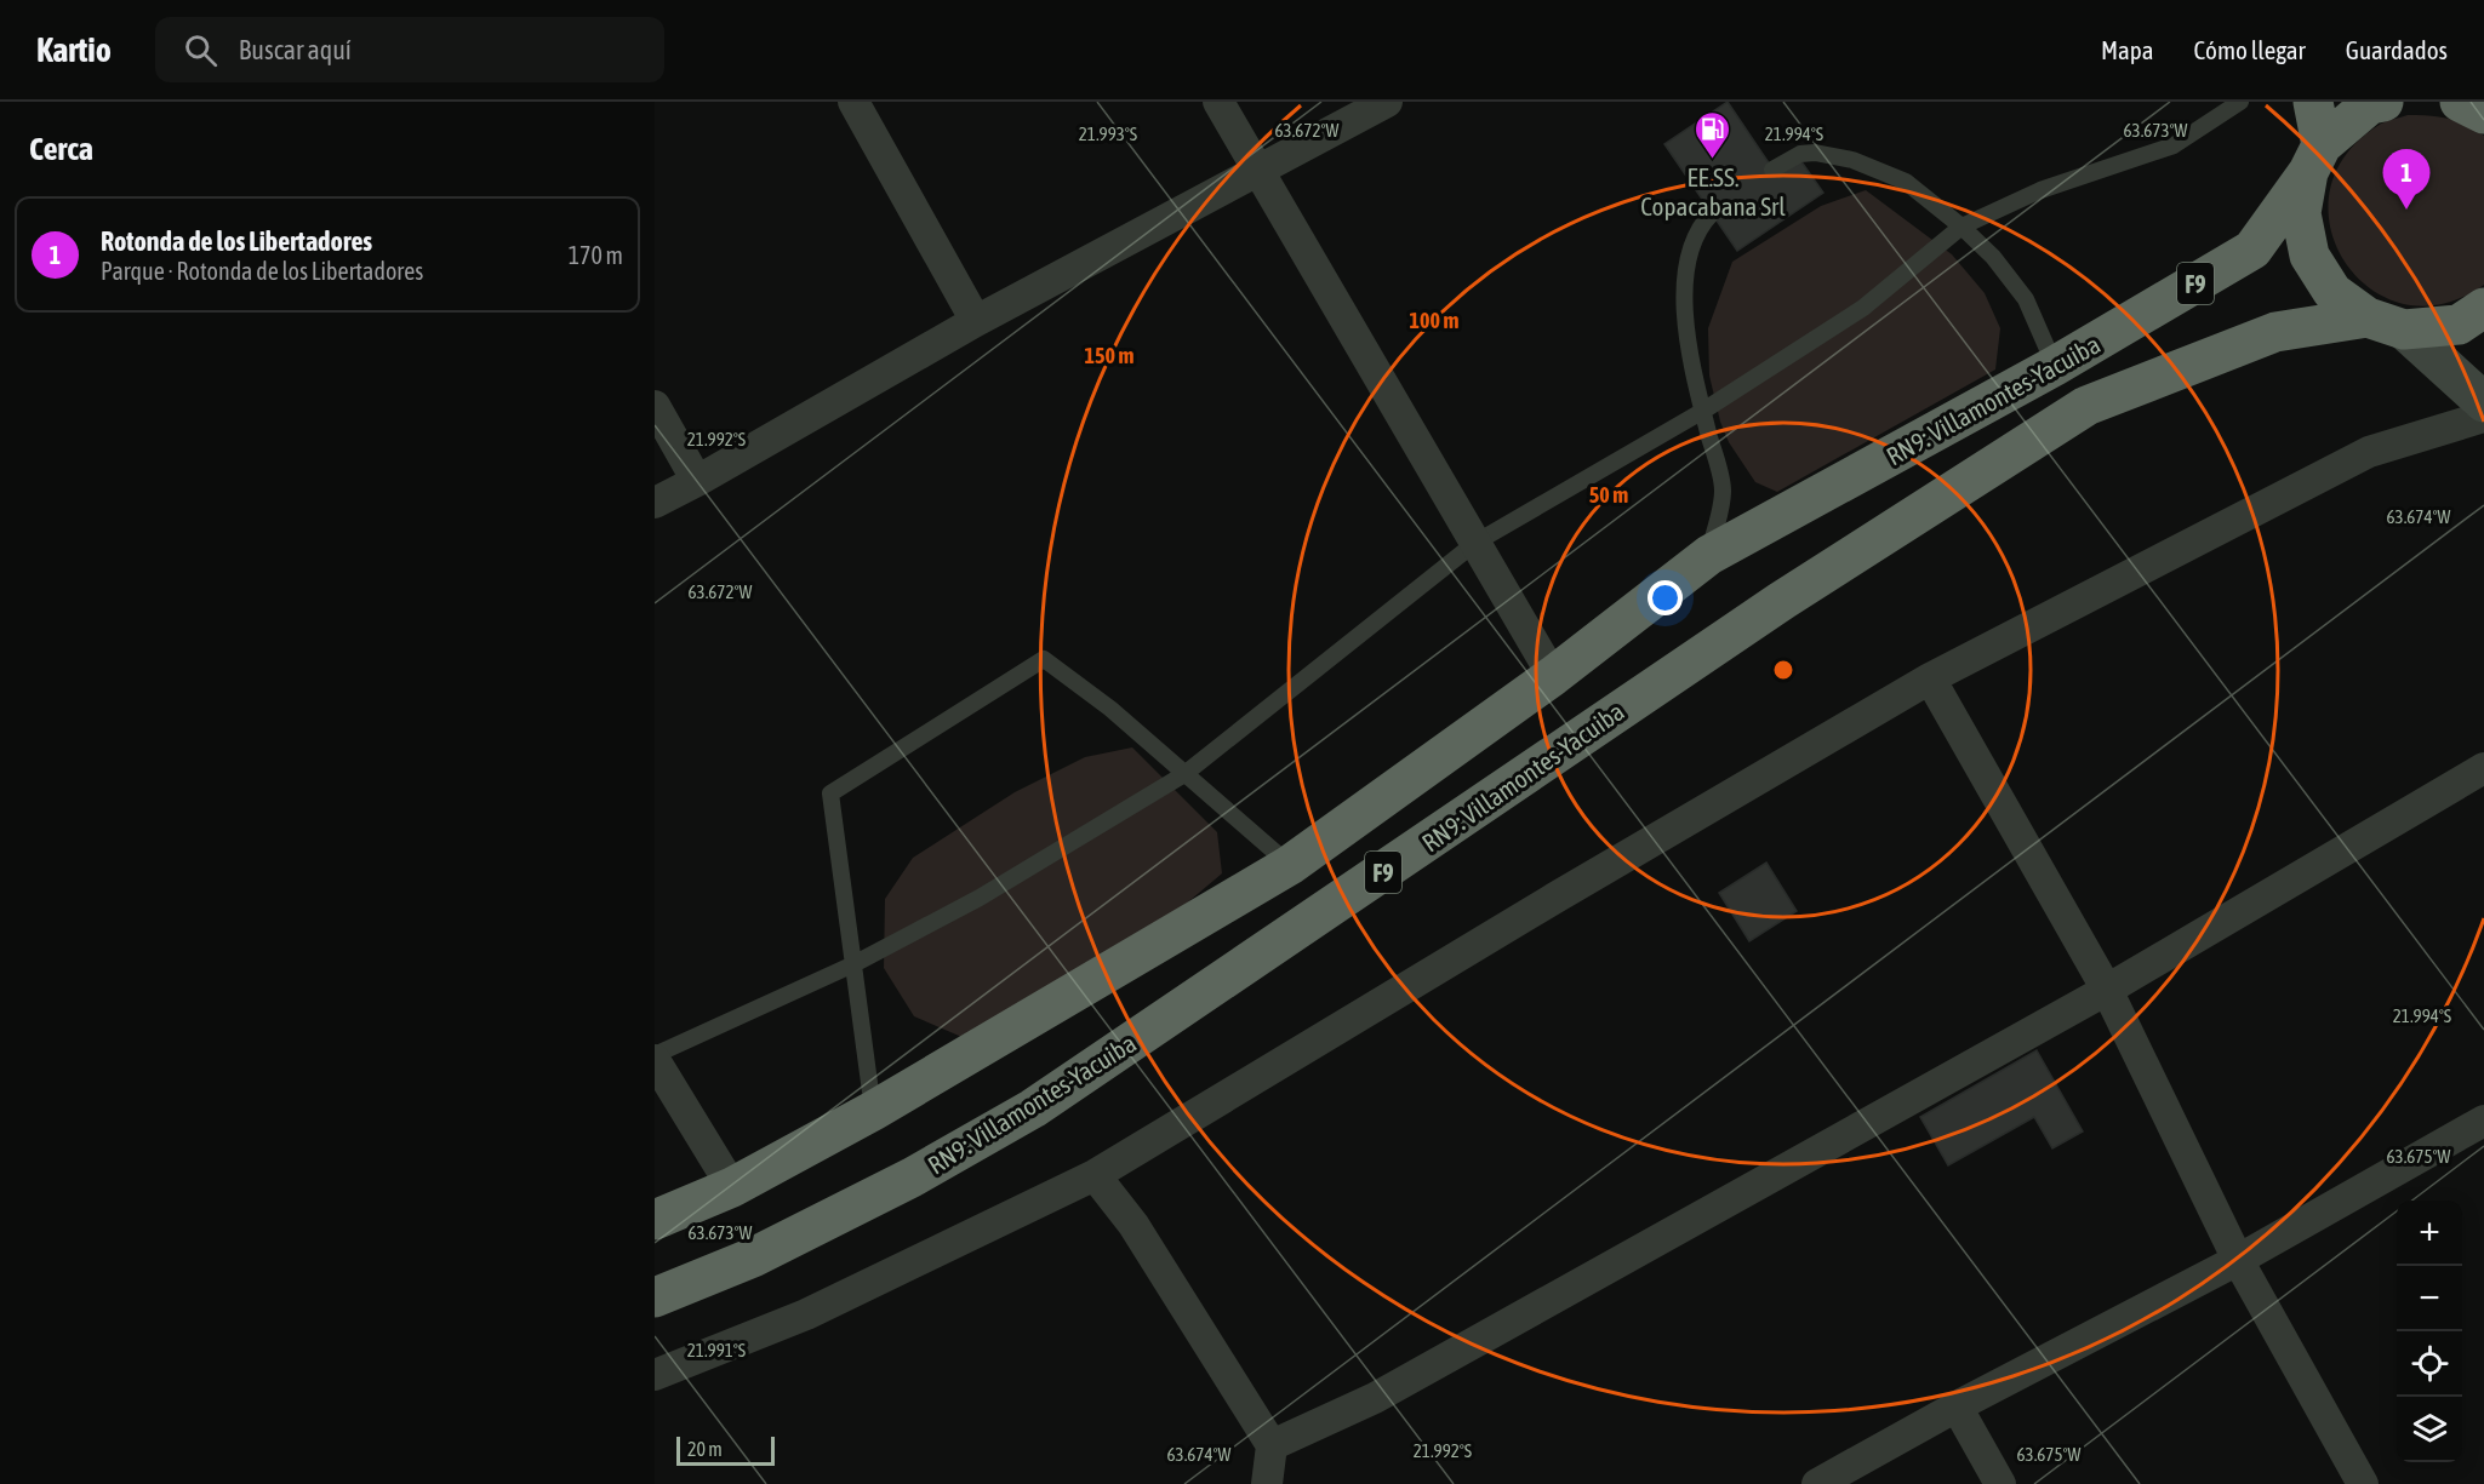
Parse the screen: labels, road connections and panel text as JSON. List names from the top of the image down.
{
  "streets": {
    "highway": ["F9", "RN9: Villamontes-Yacuiba"]
  },
  "crossings": [
    ["F9", "RN9: Villamontes-Yacuiba"]
  ],
  "places": {
    "fuel station": ["EE.SS. Copacabana Srl"]
  },
  "scale_bar": "20 m",
  "page": {
    "header": "Kartio",
    "search": "Buscar aquí",
    "nav": ["Mapa", "Cómo llegar", "Guardados"],
    "heading": "Cerca",
    "pins": "1",
    "list": [
      {
        "mark": "1",
        "name": "Rotonda de los Libertadores",
        "note": "Parque · Rotonda de los Libertadores",
        "value": "170 m"
      }
    ],
    "map_buttons": ["+", "−"],
    "scale": "20 m"
  },
  "coordinates": [
    "63.672°W",
    "63.673°W",
    "21.993°S",
    "21.994°S",
    "21.992°S",
    "63.674°W",
    "63.675°W",
    "21.991°S"
  ],
  "rings": ["100 m", "150 m", "50 m"]
}
